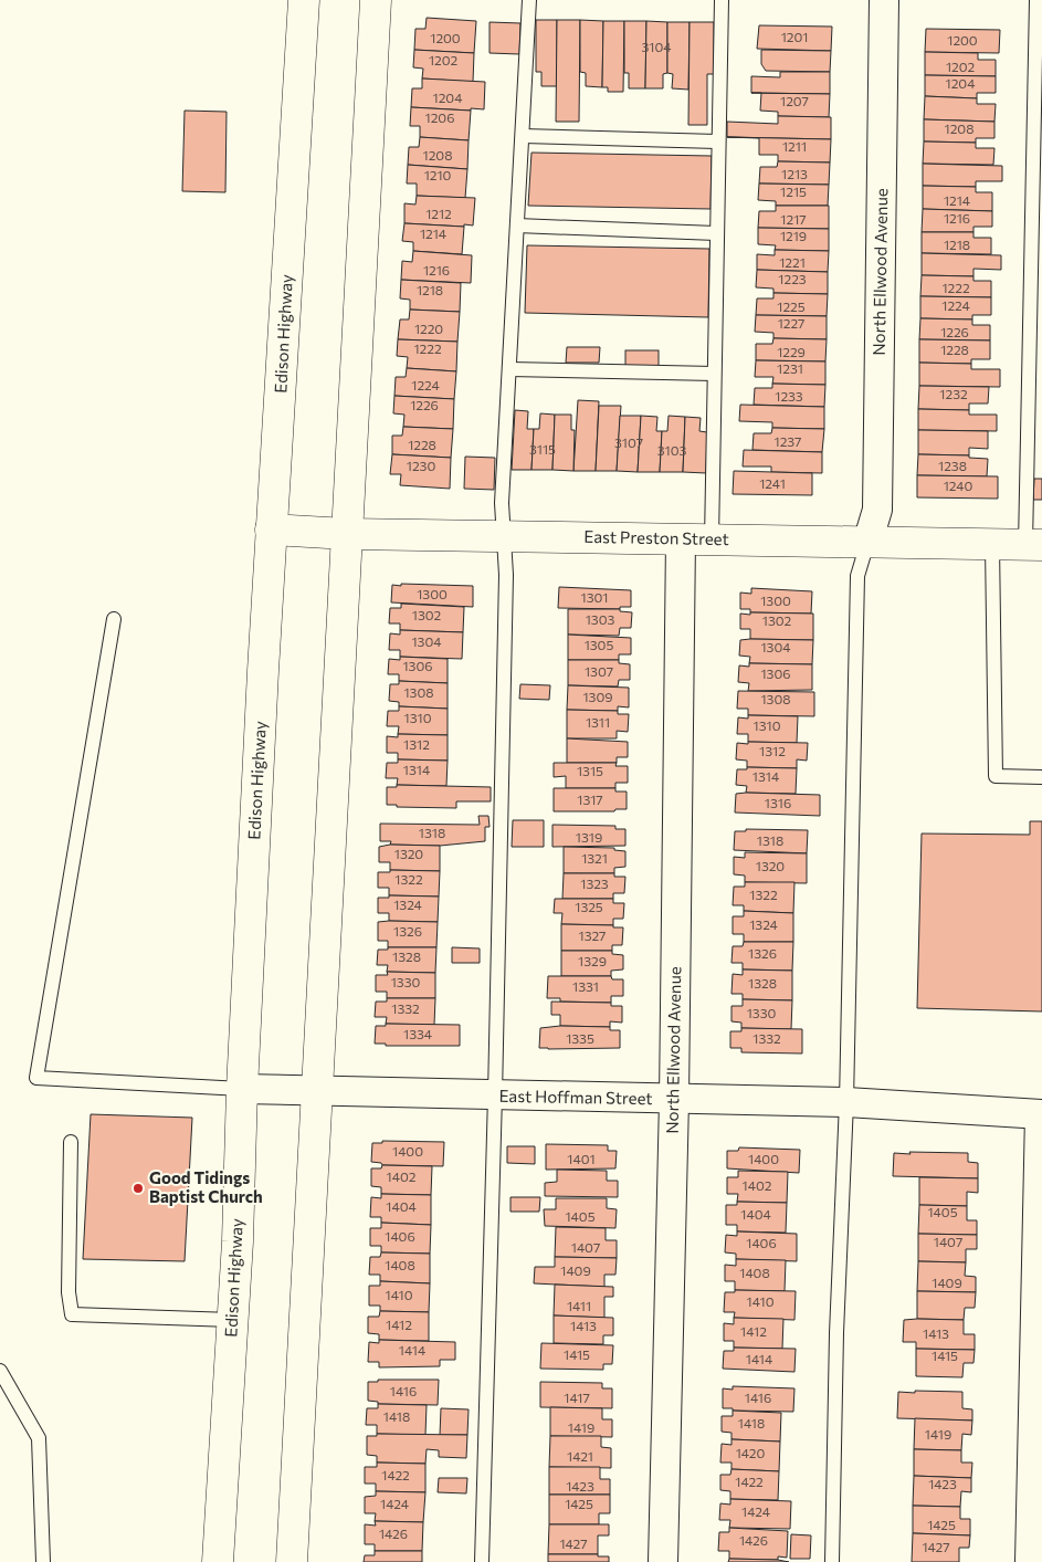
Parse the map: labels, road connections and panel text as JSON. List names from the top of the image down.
{
  "streets": {
    "main road": ["Edison Highway", "East Preston Street"],
    "street": ["North Ellwood Avenue", "East Hoffman Street"]
  },
  "crossings": [
    ["North Ellwood Avenue", "East Preston Street"],
    ["North Ellwood Avenue", "East Hoffman Street"],
    ["Edison Highway", "East Preston Street"],
    ["Edison Highway", "East Hoffman Street"]
  ],
  "places": ["Good Tidings Baptist Church"],
  "house_numbers": [
    "1201",
    "1200",
    "1200",
    "3104",
    "1202",
    "1202",
    "1204",
    "1204",
    "1207",
    "1206",
    "1208",
    "1211",
    "1208",
    "1213",
    "1210",
    "1215",
    "1214",
    "1212",
    "1216",
    "1217",
    "1214",
    "1219",
    "1218",
    "1221",
    "1216",
    "1223",
    "1222",
    "1218",
    "1224",
    "1225",
    "1227",
    "1220",
    "1226",
    "1222",
    "1228",
    "1229",
    "1231",
    "1224",
    "1232",
    "1233",
    "1226",
    "1237",
    "3107",
    "1228",
    "3115",
    "3103",
    "1230",
    "1238",
    "1241",
    "1240",
    "1300",
    "1301",
    "1300",
    "1302",
    "1303",
    "1302",
    "1304",
    "1305",
    "1304",
    "1306",
    "1307",
    "1306",
    "1308",
    "1309",
    "1308",
    "1310",
    "1311",
    "1310",
    "1312",
    "1312",
    "1314",
    "1315",
    "1314",
    "1317",
    "1316",
    "1318",
    "1319",
    "1318",
    "1320",
    "1321",
    "1320",
    "1322",
    "1323",
    "1322",
    "1324",
    "1325",
    "1324",
    "1326",
    "1327",
    "1326",
    "1328",
    "1329",
    "1330",
    "1328",
    "1331",
    "1332",
    "1330",
    "1334",
    "1335",
    "1332",
    "1400",
    "1401",
    "1400",
    "1402",
    "1402",
    "1404",
    "1405",
    "1404",
    "1405",
    "1406",
    "1407",
    "1406",
    "1407",
    "1408",
    "1409",
    "1408",
    "1409",
    "1410",
    "1410",
    "1411",
    "1412",
    "1413",
    "1412",
    "1413",
    "1414",
    "1415",
    "1415",
    "1414",
    "1416",
    "1417",
    "1416",
    "1418",
    "1418",
    "1419",
    "1419",
    "1420",
    "1421",
    "1422",
    "1422",
    "1423",
    "1423",
    "1424",
    "1425",
    "1424",
    "1425",
    "1426",
    "1426",
    "1427",
    "1427"
  ]
}
